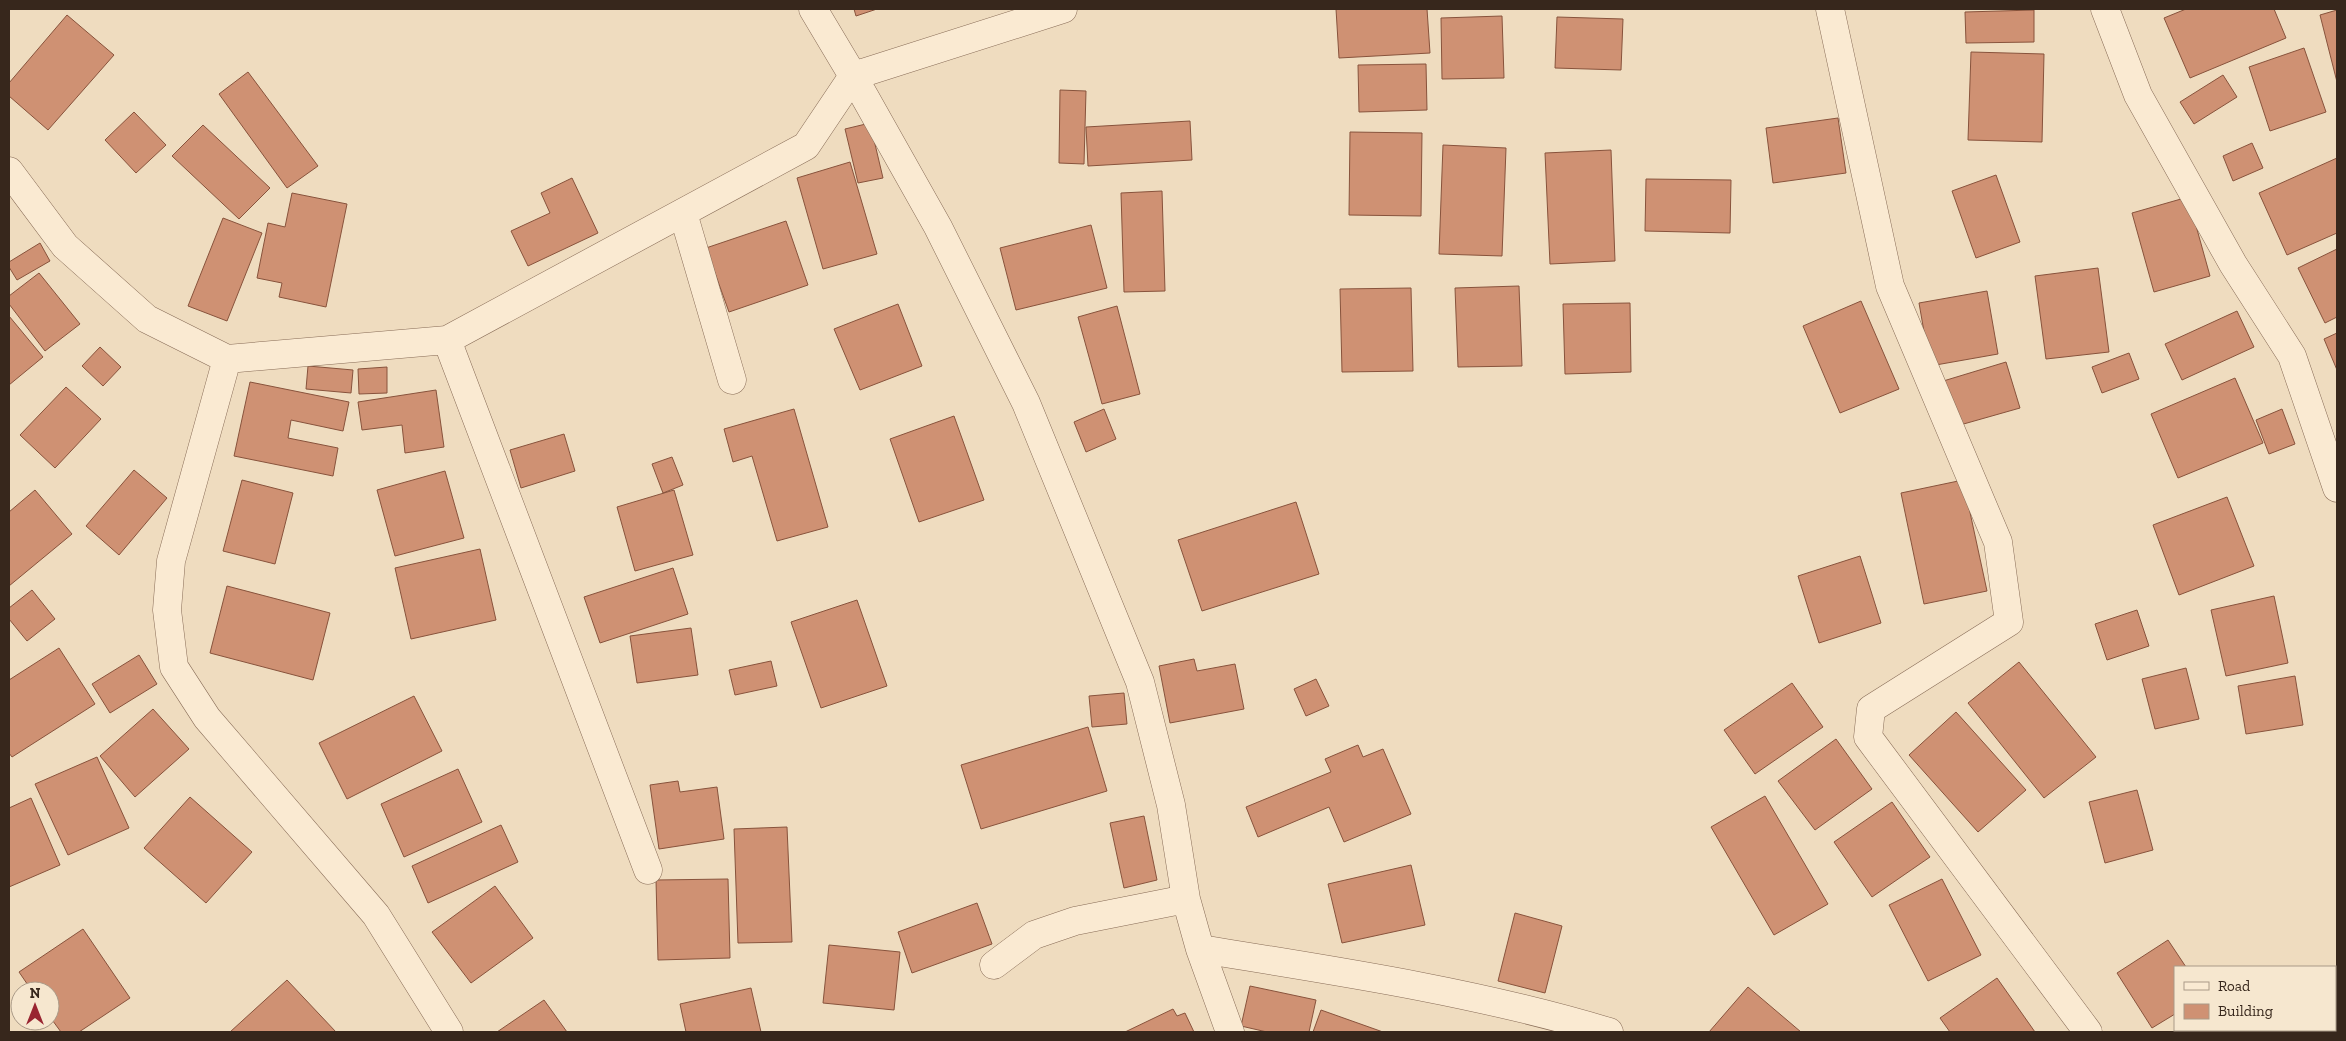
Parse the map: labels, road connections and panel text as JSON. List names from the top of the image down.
{
  "legend": ["Road", "Building"],
  "north": "top"
}
